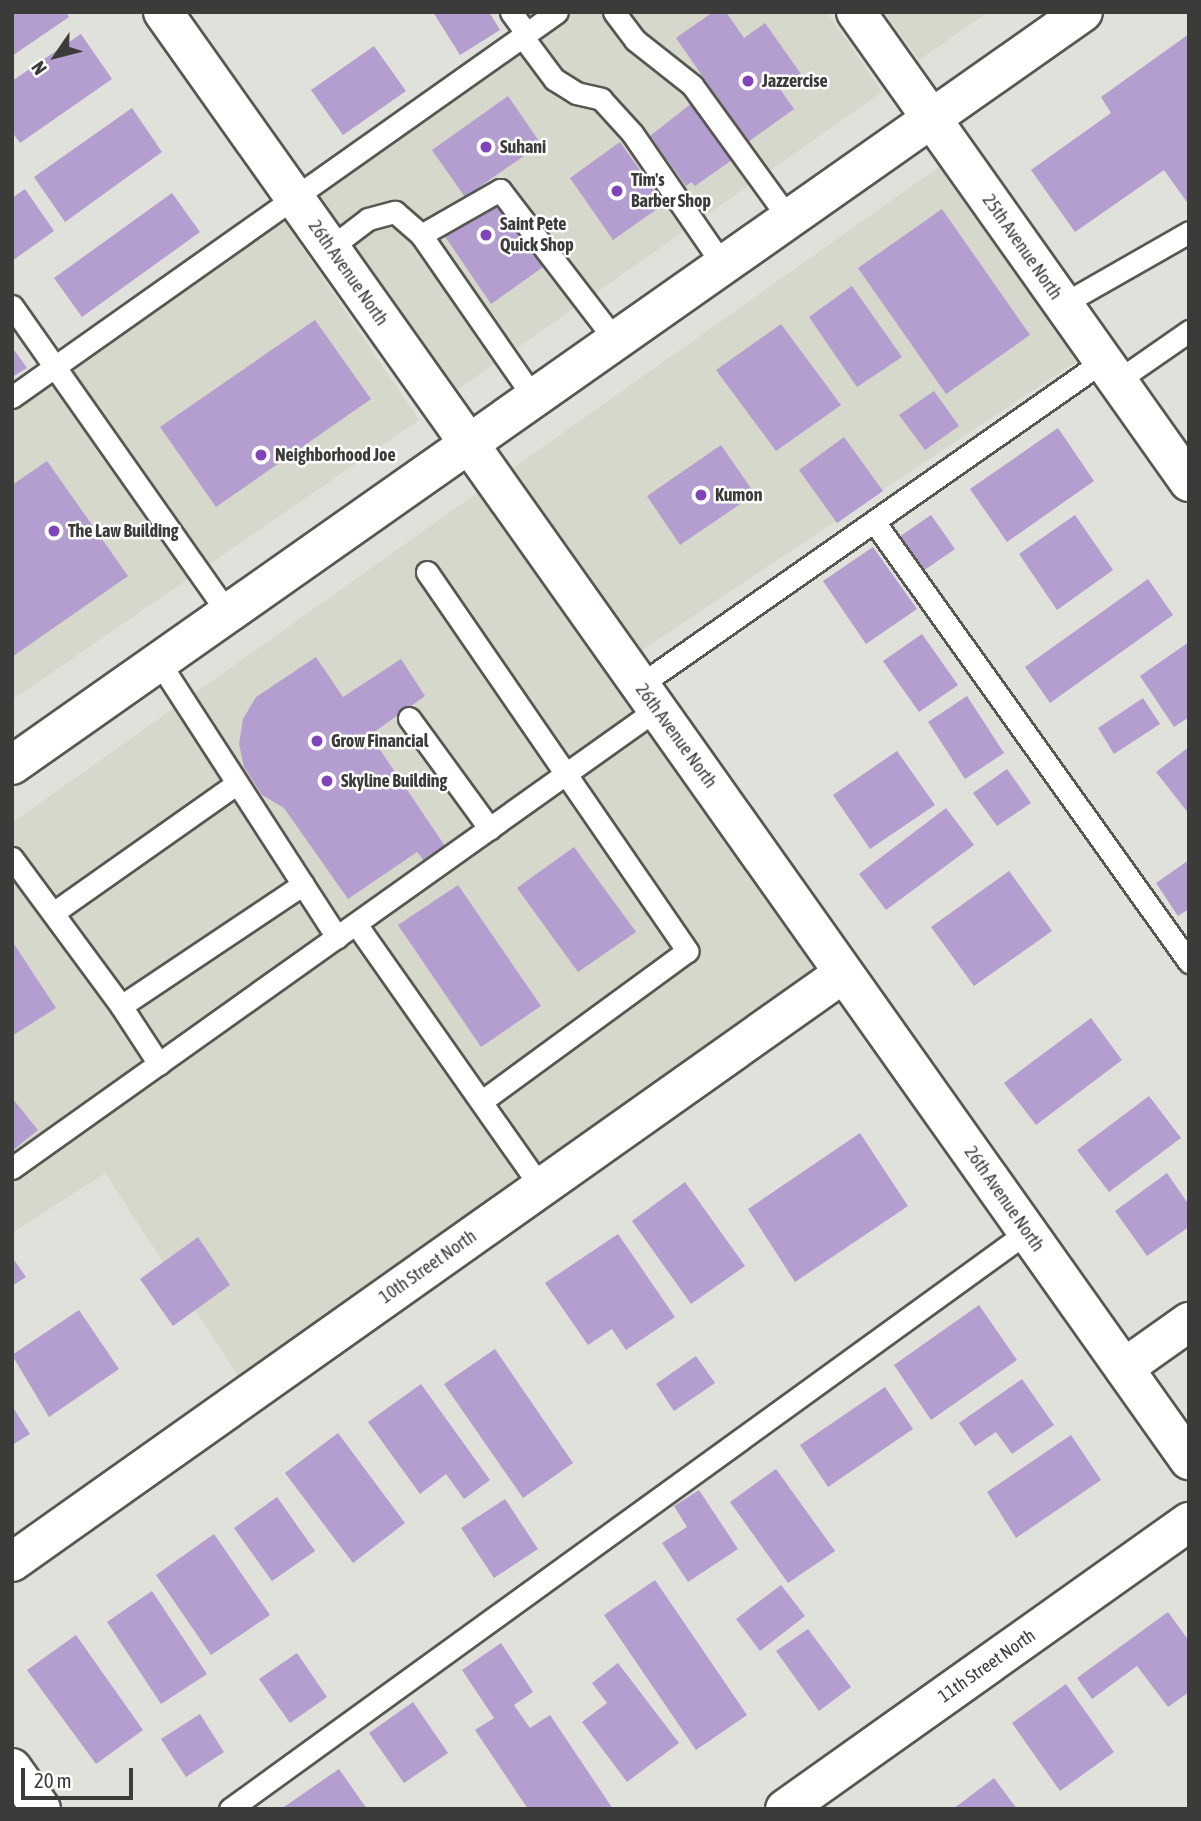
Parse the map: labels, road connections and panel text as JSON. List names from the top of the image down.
{
  "streets": {
    "street": [
      "25th Avenue North",
      "26th Avenue North",
      "10th Street North",
      "11th Street North"
    ]
  },
  "crossings": [
    ["26th Avenue North", "10th Street North"]
  ],
  "places": [
    "Jazzercise",
    "Suhani",
    "Tim's Barber Shop",
    "Saint Pete Quick Shop",
    "Neighborhood Joe",
    "Kumon",
    "The Law Building",
    "Grow Financial",
    "Skyline Building"
  ],
  "scale_bar": "20 m",
  "north": "bottom left"
}
